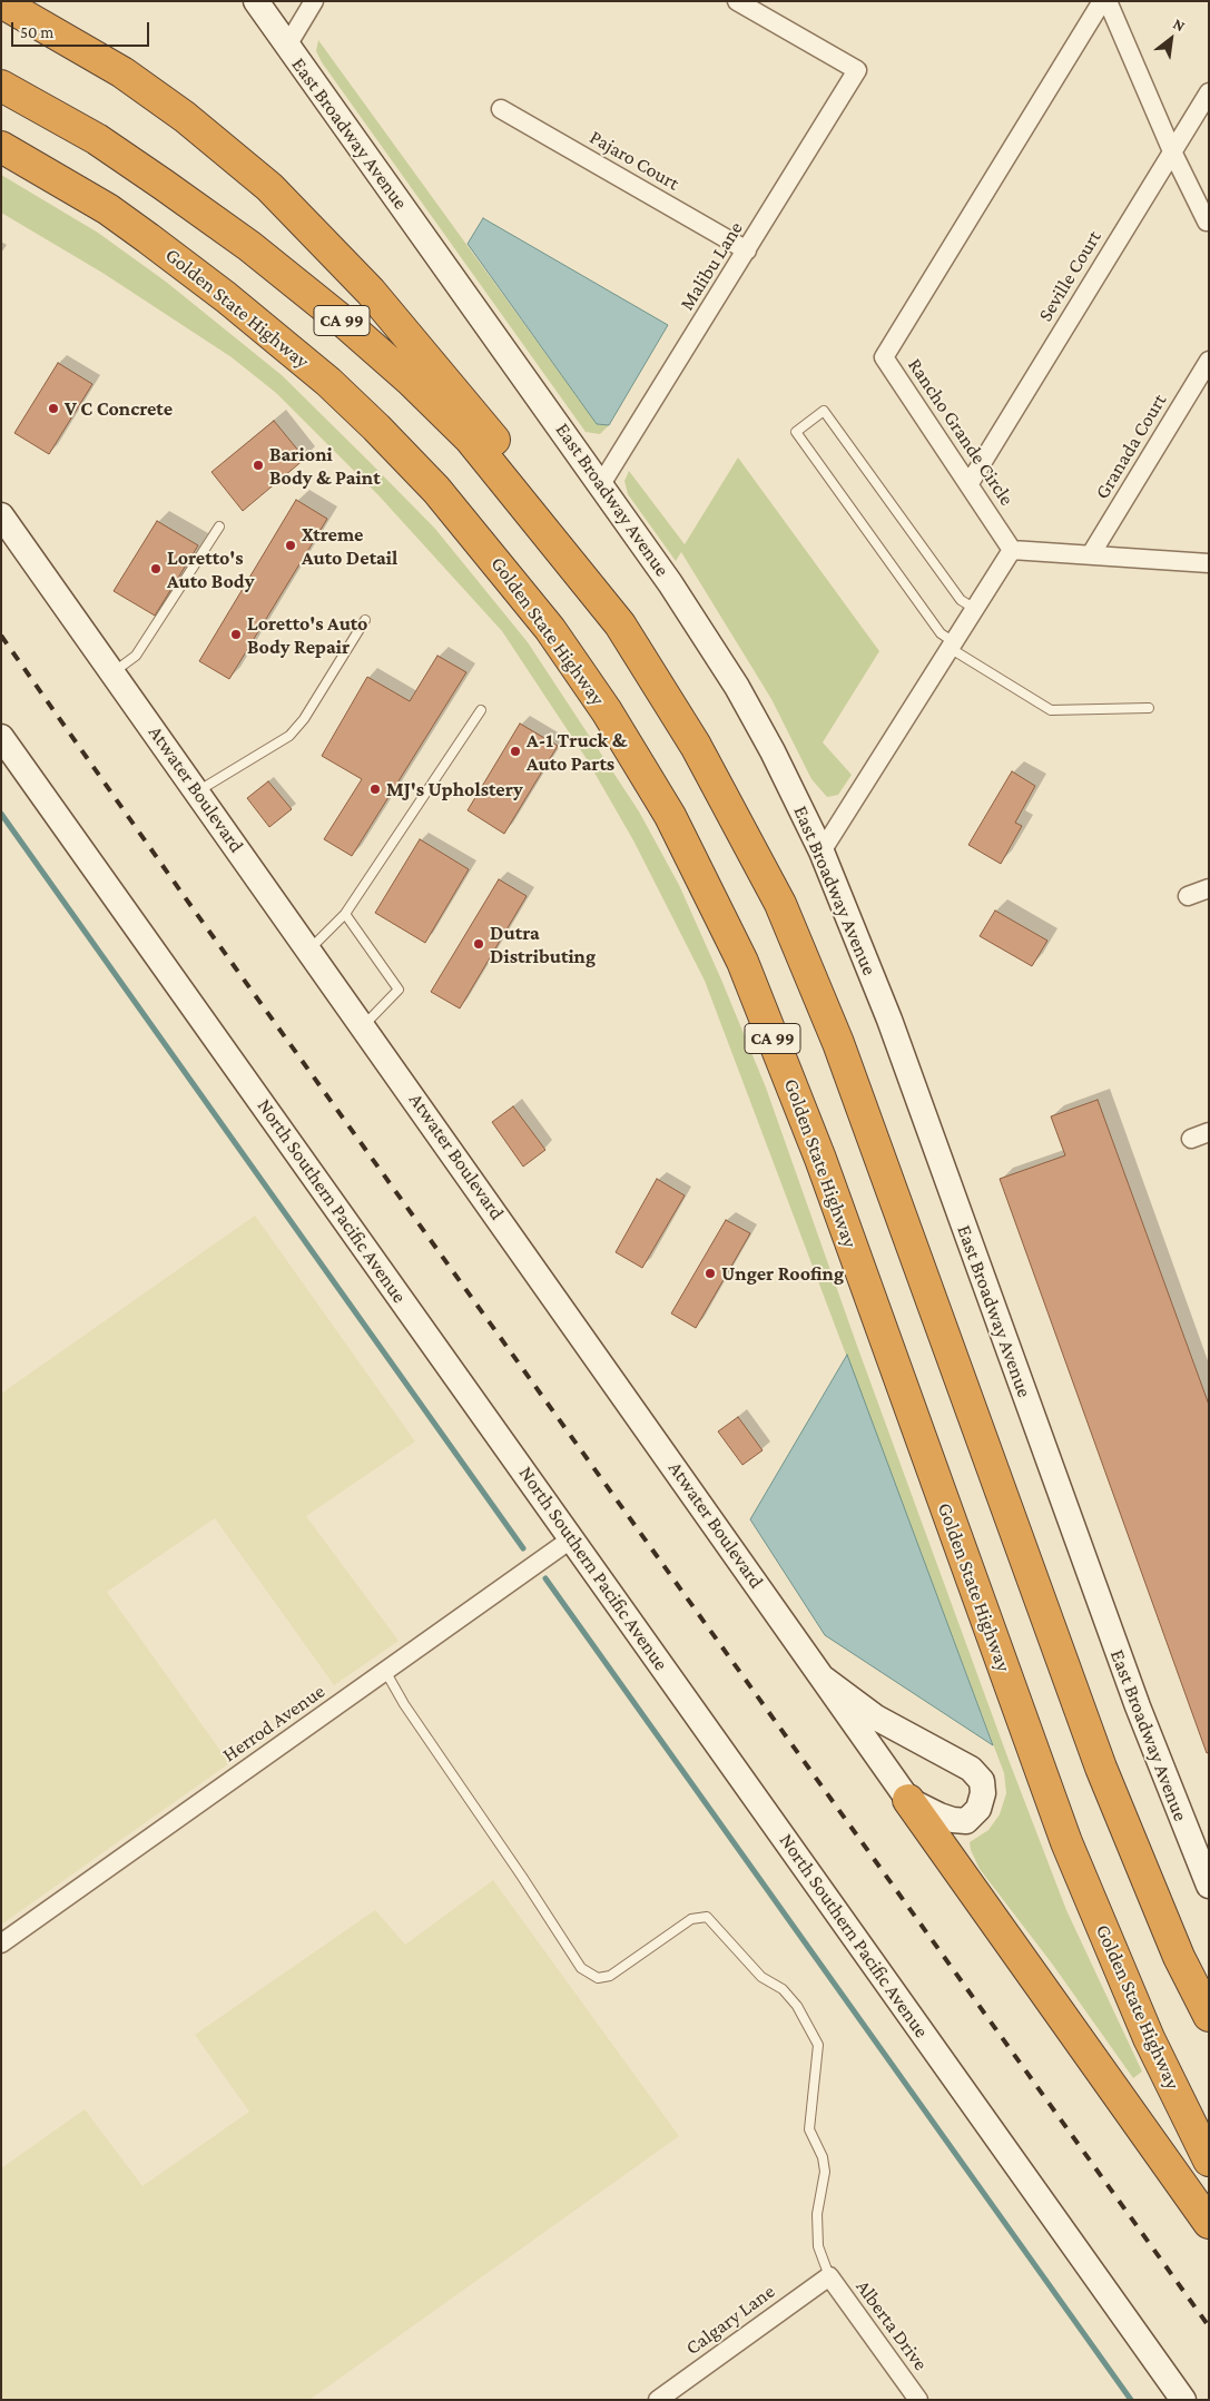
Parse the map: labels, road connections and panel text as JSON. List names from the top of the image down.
{
  "streets": {
    "highway": ["Golden State Highway", "CA 99"],
    "main road": ["East Broadway Avenue", "Atwater Boulevard", "North Southern Pacific Avenue"],
    "street": [
      "Pajaro Court",
      "Malibu Lane",
      "Seville Court",
      "Rancho Grande Circle",
      "Granada Court",
      "Herrod Avenue",
      "Calgary Lane",
      "Alberta Drive"
    ]
  },
  "crossings": [
    ["East Broadway Avenue", "Malibu Lane"],
    ["Pajaro Court", "Malibu Lane"],
    ["Seville Court", "Rancho Grande Circle"],
    ["North Southern Pacific Avenue", "Herrod Avenue"],
    ["Calgary Lane", "Alberta Drive"]
  ],
  "places": [
    "V C Concrete",
    "Barioni Body & Paint",
    "Xtreme Auto Detail",
    "Loretto's Auto Body",
    "Loretto's Auto Body Repair",
    "A-1 Truck & Auto Parts",
    "MJ's Upholstery",
    "Dutra Distributing",
    "Unger Roofing"
  ],
  "scale_bar": "50 m",
  "north": "top right"
}
